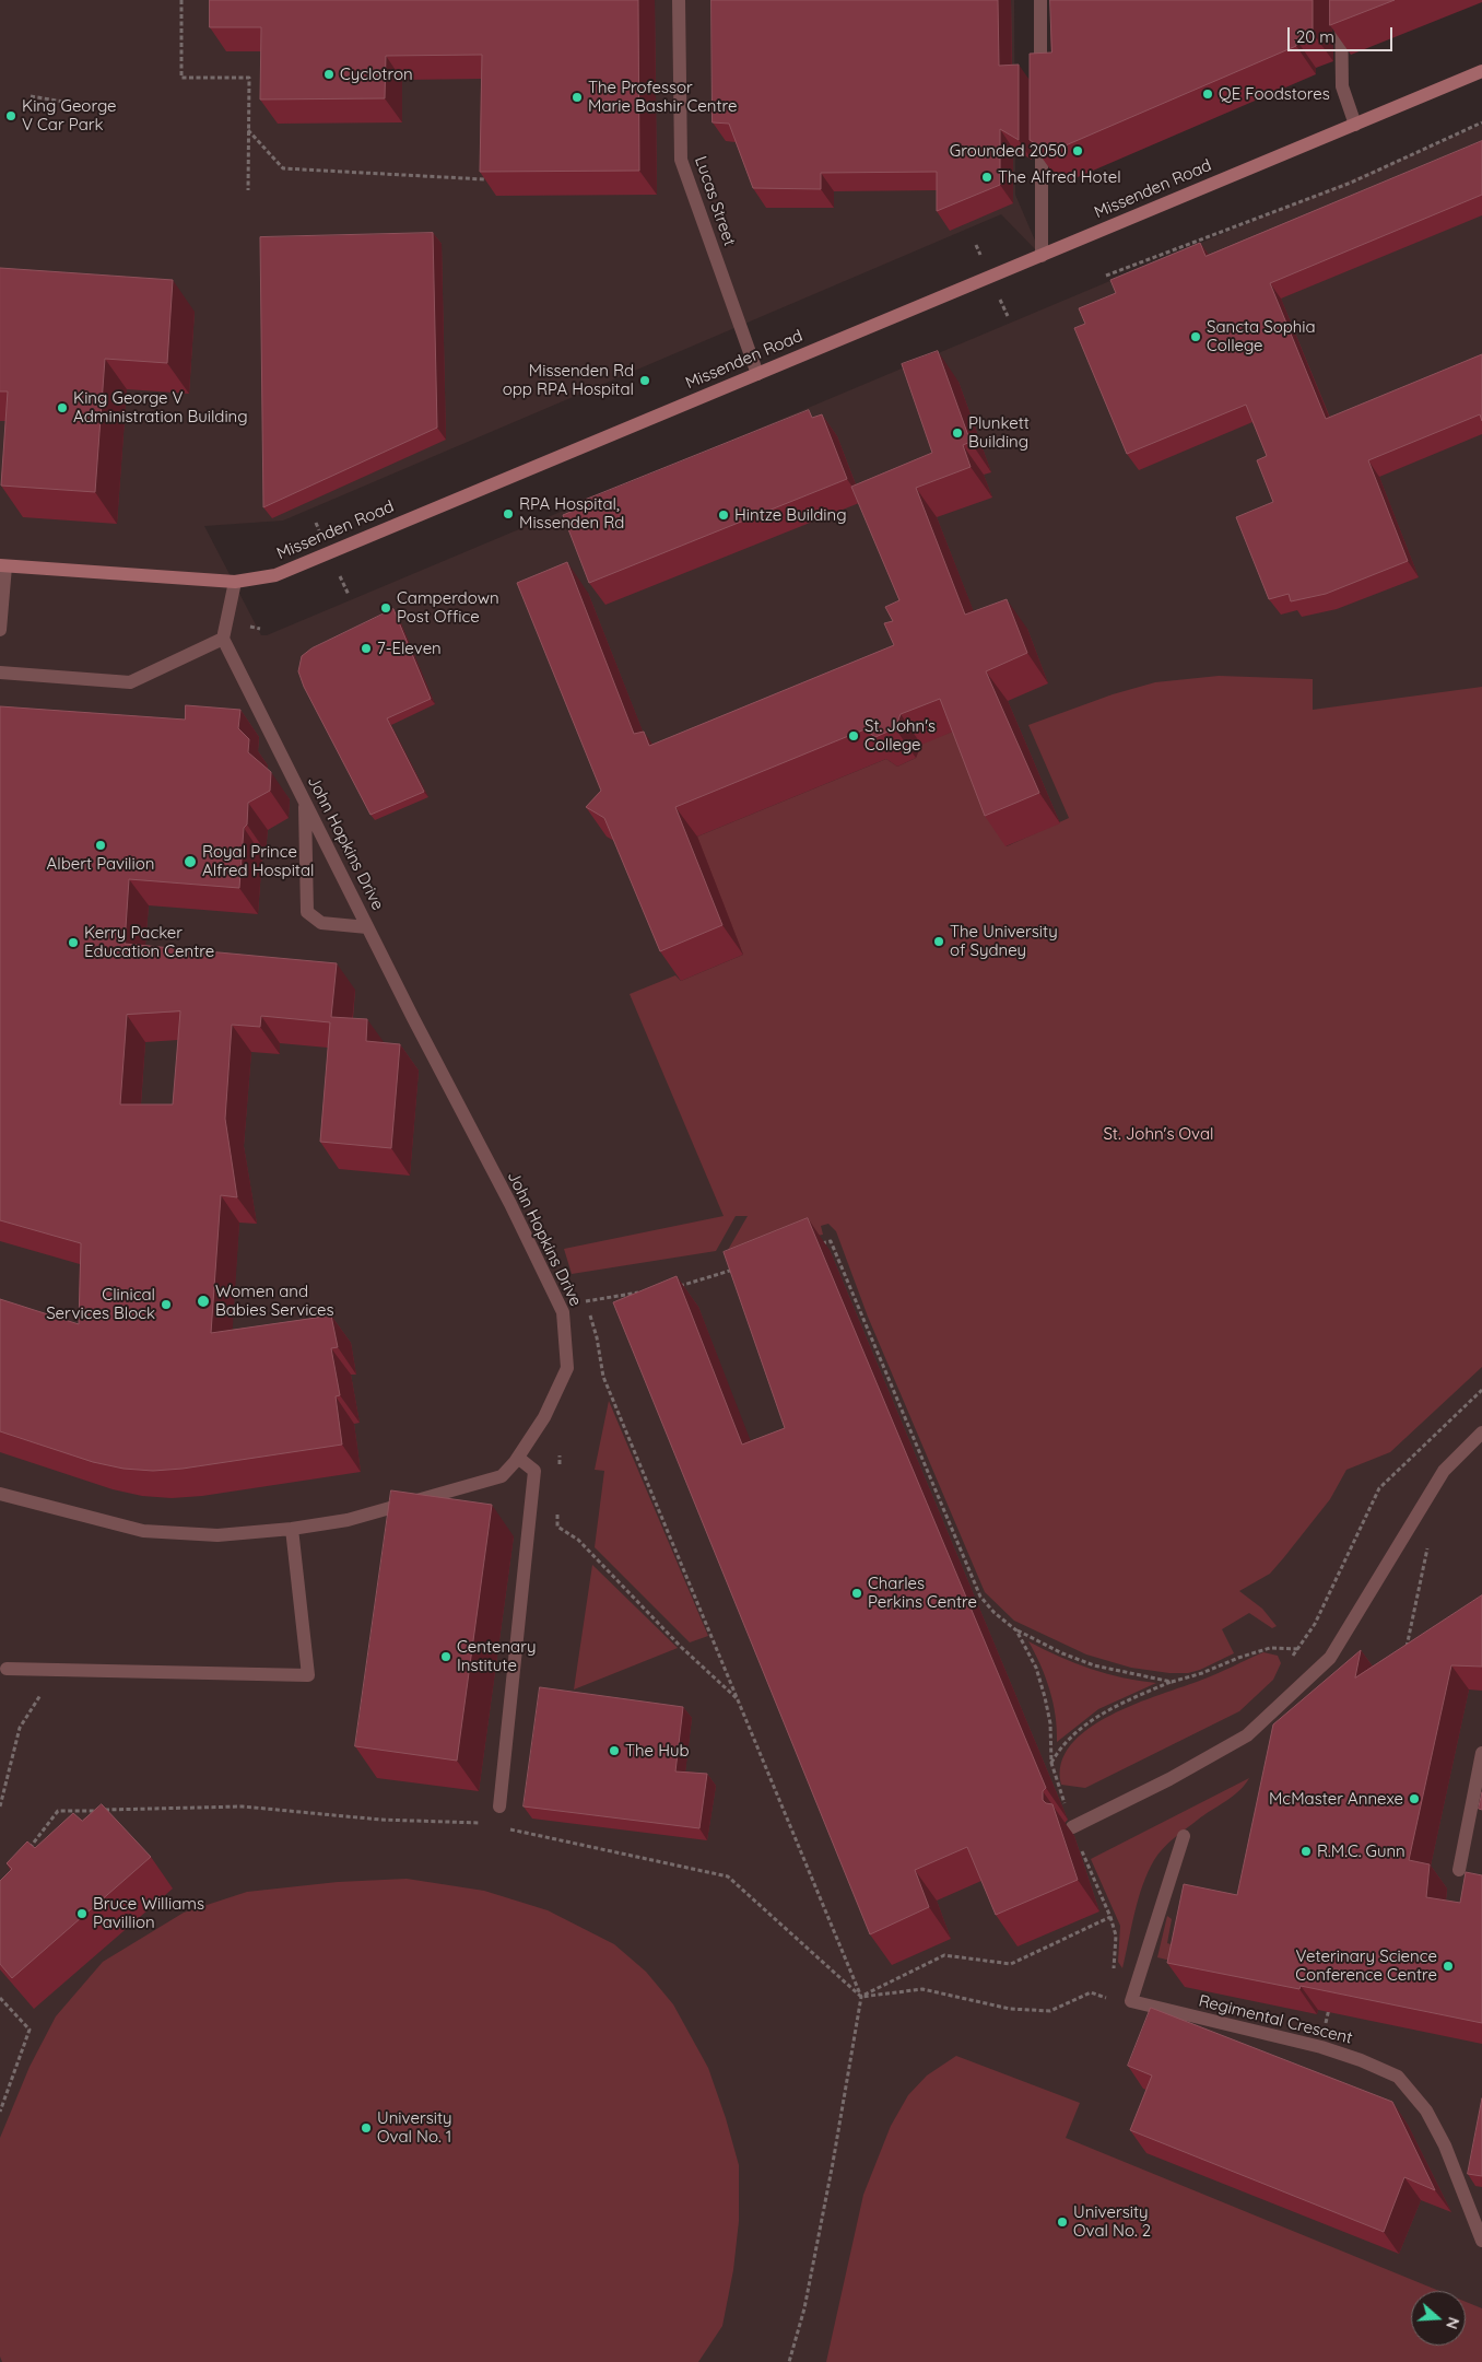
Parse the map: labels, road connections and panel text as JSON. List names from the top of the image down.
{
  "streets": {
    "street": [
      "Missenden Road",
      "Lucas Street",
      "John Hopkins Drive",
      "Regimental Crescent"
    ]
  },
  "crossings": [
    ["Missenden Road", "Lucas Street"]
  ],
  "parks": ["St. John's Oval"],
  "places": [
    "Cyclotron",
    "QE Foodstores",
    "The Professor Marie Bashir Centre",
    "King George V Car Park",
    "Grounded 2050",
    "The Alfred Hotel",
    "Sancta Sophia College",
    "Missenden Rd opp RPA Hospital",
    "King George V Administration Building",
    "Plunkett Building",
    "RPA Hospital, Missenden Rd",
    "Hintze Building",
    "Camperdown Post Office",
    "7-Eleven",
    "St. John's College",
    "Albert Pavilion",
    "Royal Prince Alfred Hospital",
    "The University of Sydney",
    "Kerry Packer Education Centre",
    "Women and Babies Services",
    "Clinical Services Block",
    "Charles Perkins Centre",
    "Centenary Institute",
    "The Hub",
    "McMaster Annexe",
    "R.M.C. Gunn",
    "Bruce Williams Pavillion",
    "Veterinary Science Conference Centre",
    "University Oval No. 1",
    "University Oval No. 2"
  ],
  "scale_bar": "20 m",
  "north": "right"
}
